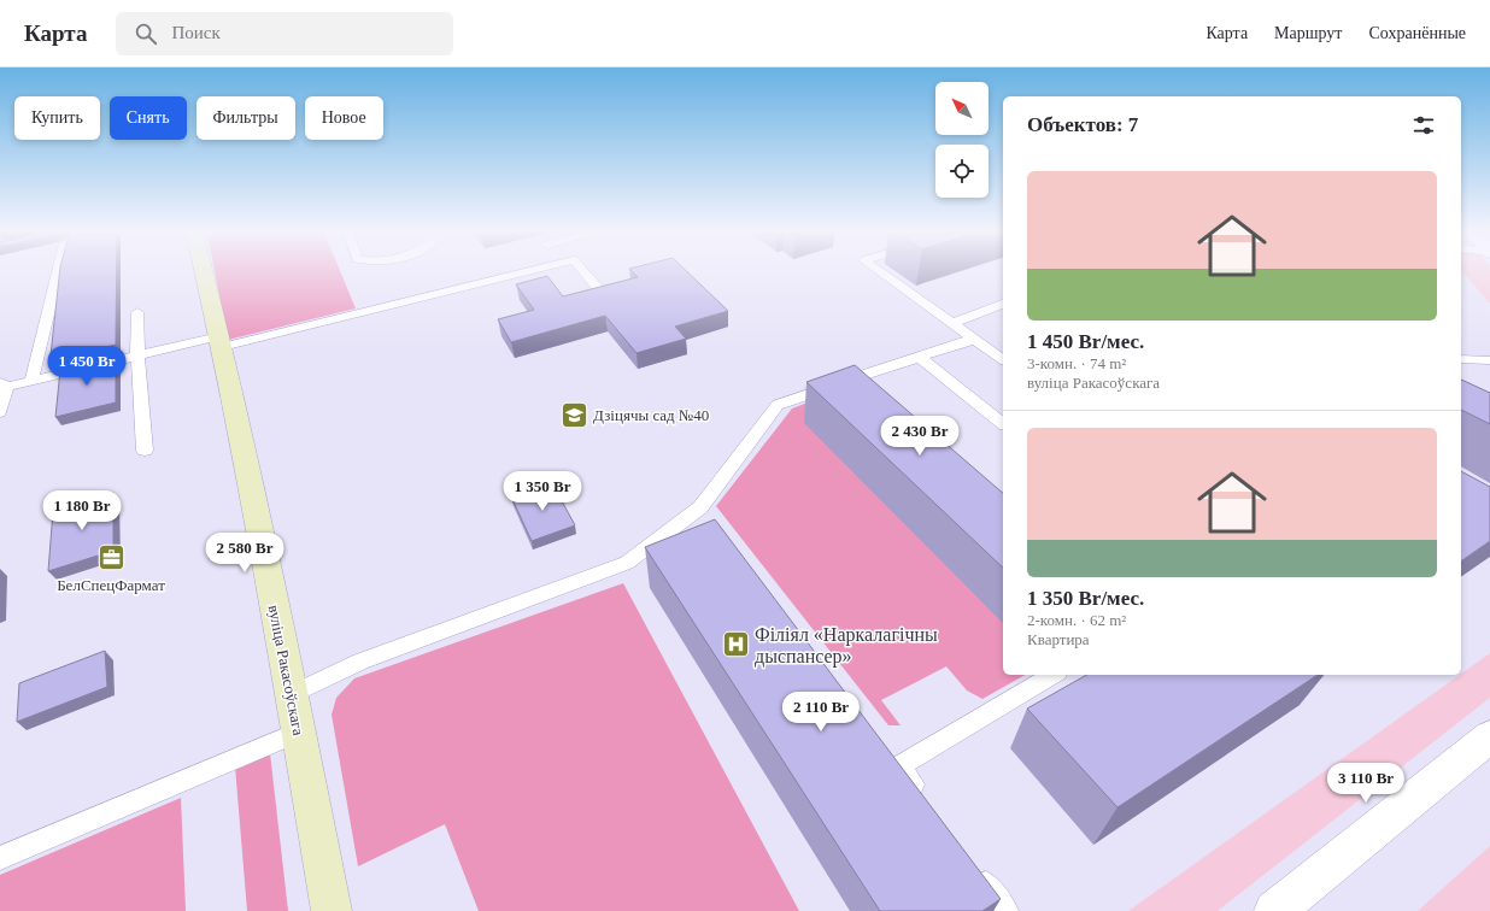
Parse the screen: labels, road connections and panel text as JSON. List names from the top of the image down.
{
  "streets": {
    "main road": ["вуліца Ракасоўскага"]
  },
  "places": {
    "school or university": ["Дзіцячы сад №40"],
    "office": ["БелСпецФармат"],
    "hospital": ["Філіял «Наркалагічны дыспансер»"]
  },
  "north": "top left",
  "page": {
    "header": "Карта",
    "search": "Поиск",
    "nav": ["Карта", "Маршрут", "Сохранённые"],
    "chip": [
      "Купить",
      "Снять",
      "Фильтры",
      "Новое"
    ],
    "heading": "Объектов: 7",
    "list": [
      {
        "name": "1 450 Br/мес.",
        "note": "3-комн. · 74 m² · вуліца Ракасоўскага"
      },
      {
        "name": "1 350 Br/мес.",
        "note": "2-комн. · 62 m² · Квартира"
      }
    ],
    "price": [
      "1 450 Br",
      "2 430 Br",
      "1 350 Br",
      "1 180 Br",
      "2 580 Br",
      "2 110 Br",
      "3 110 Br"
    ]
  }
}
